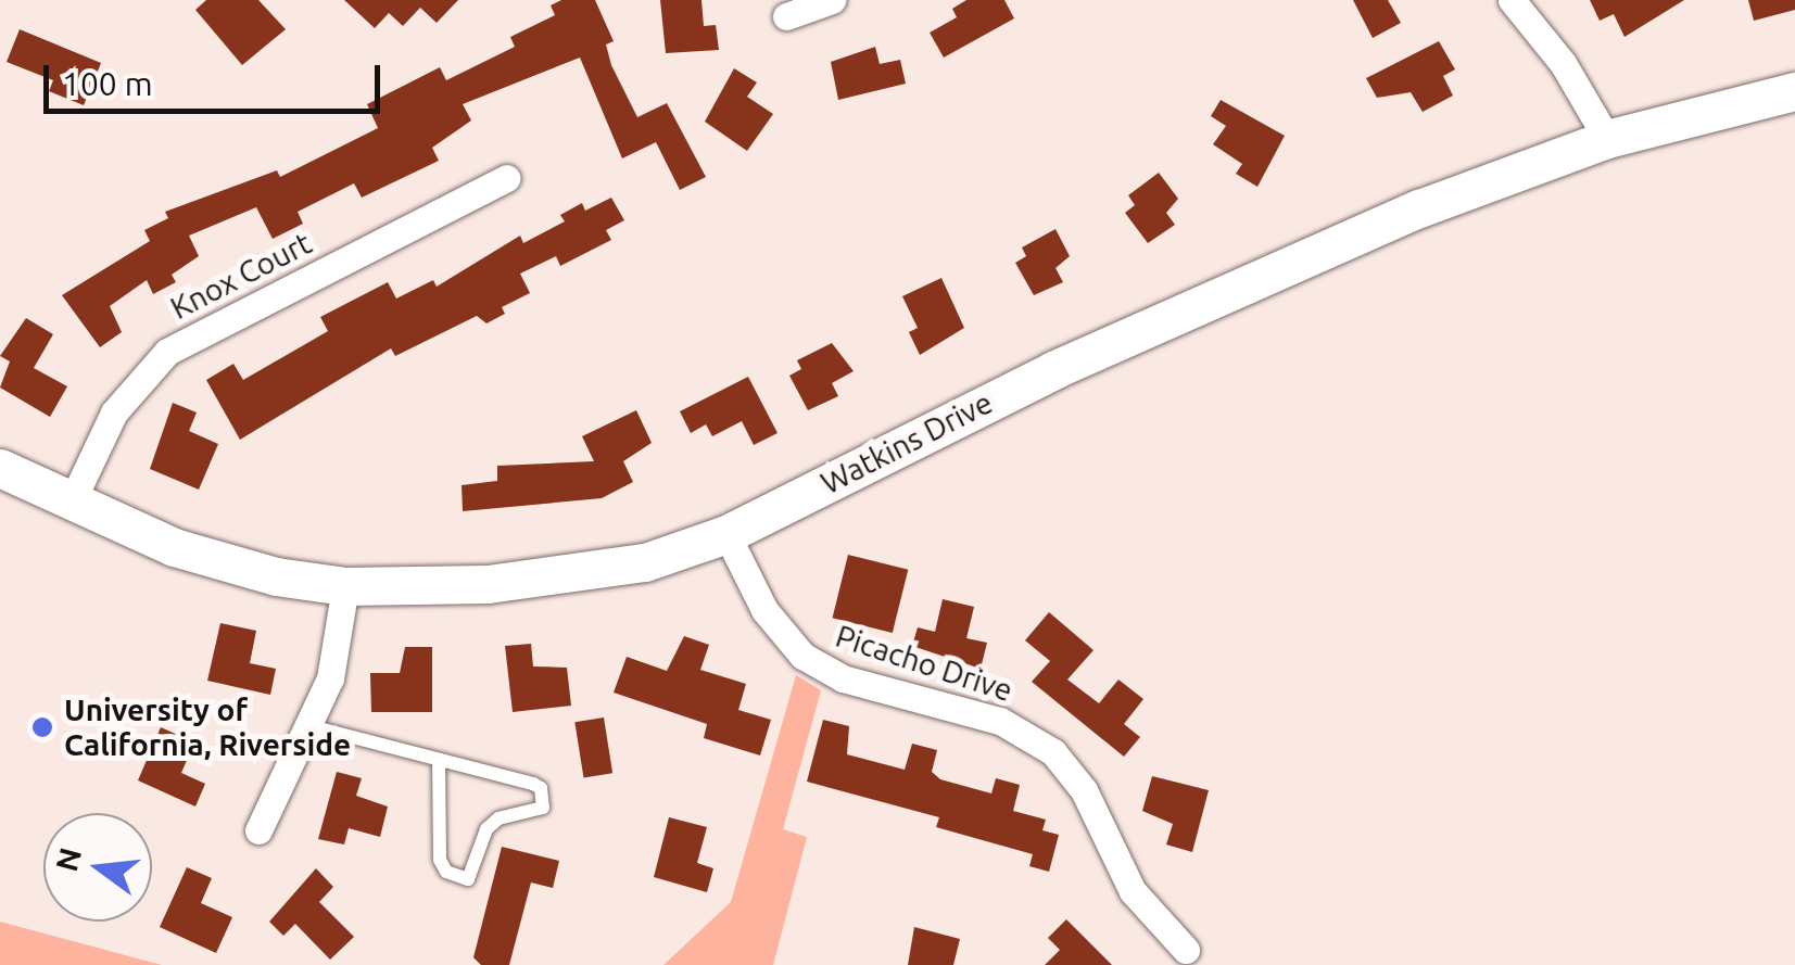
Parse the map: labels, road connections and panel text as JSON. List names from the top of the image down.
{
  "streets": {
    "main road": ["Watkins Drive"],
    "street": ["Knox Court", "Picacho Drive"]
  },
  "crossings": [
    ["Knox Court", "Watkins Drive"],
    ["Watkins Drive", "Picacho Drive"]
  ],
  "places": ["University of California, Riverside"],
  "scale_bar": "100 m",
  "north": "left"
}
